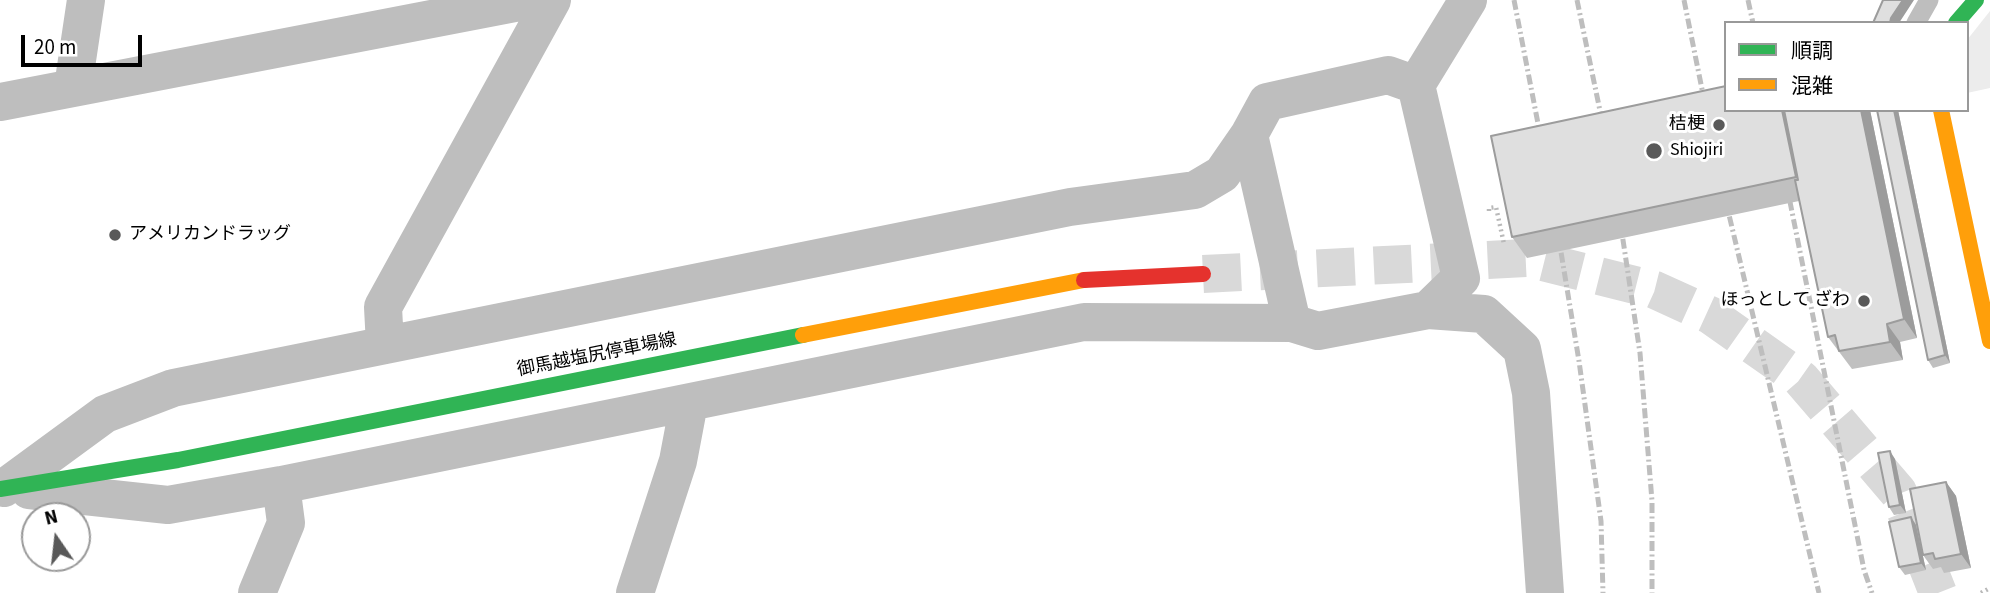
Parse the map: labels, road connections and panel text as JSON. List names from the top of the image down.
{
  "streets": {
    "main road": ["御馬越塩尻停車場線"]
  },
  "places": [
    "桔梗",
    "Shiojiri",
    "アメリカンドラッグ",
    "ほっとして ざわ"
  ],
  "legend": ["順調", "混雑"],
  "scale_bar": "20 m",
  "north": "top"
}
